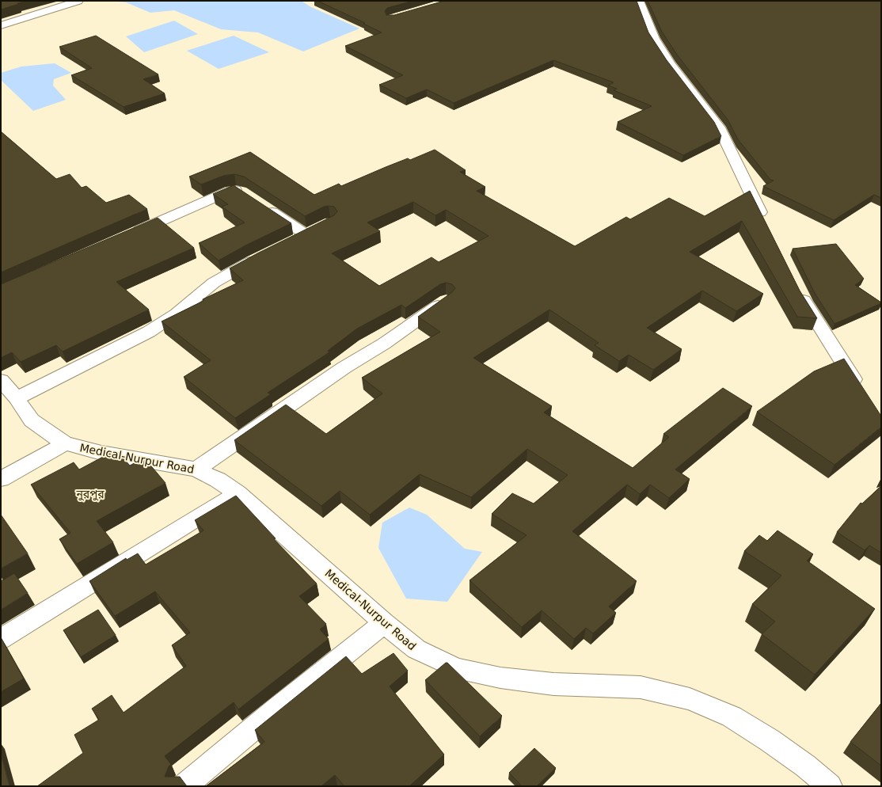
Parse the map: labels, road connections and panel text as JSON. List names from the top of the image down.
{
  "streets": {
    "street": ["Medical-Nurpur Road"]
  },
  "districts": ["নুরপুর"]
}
